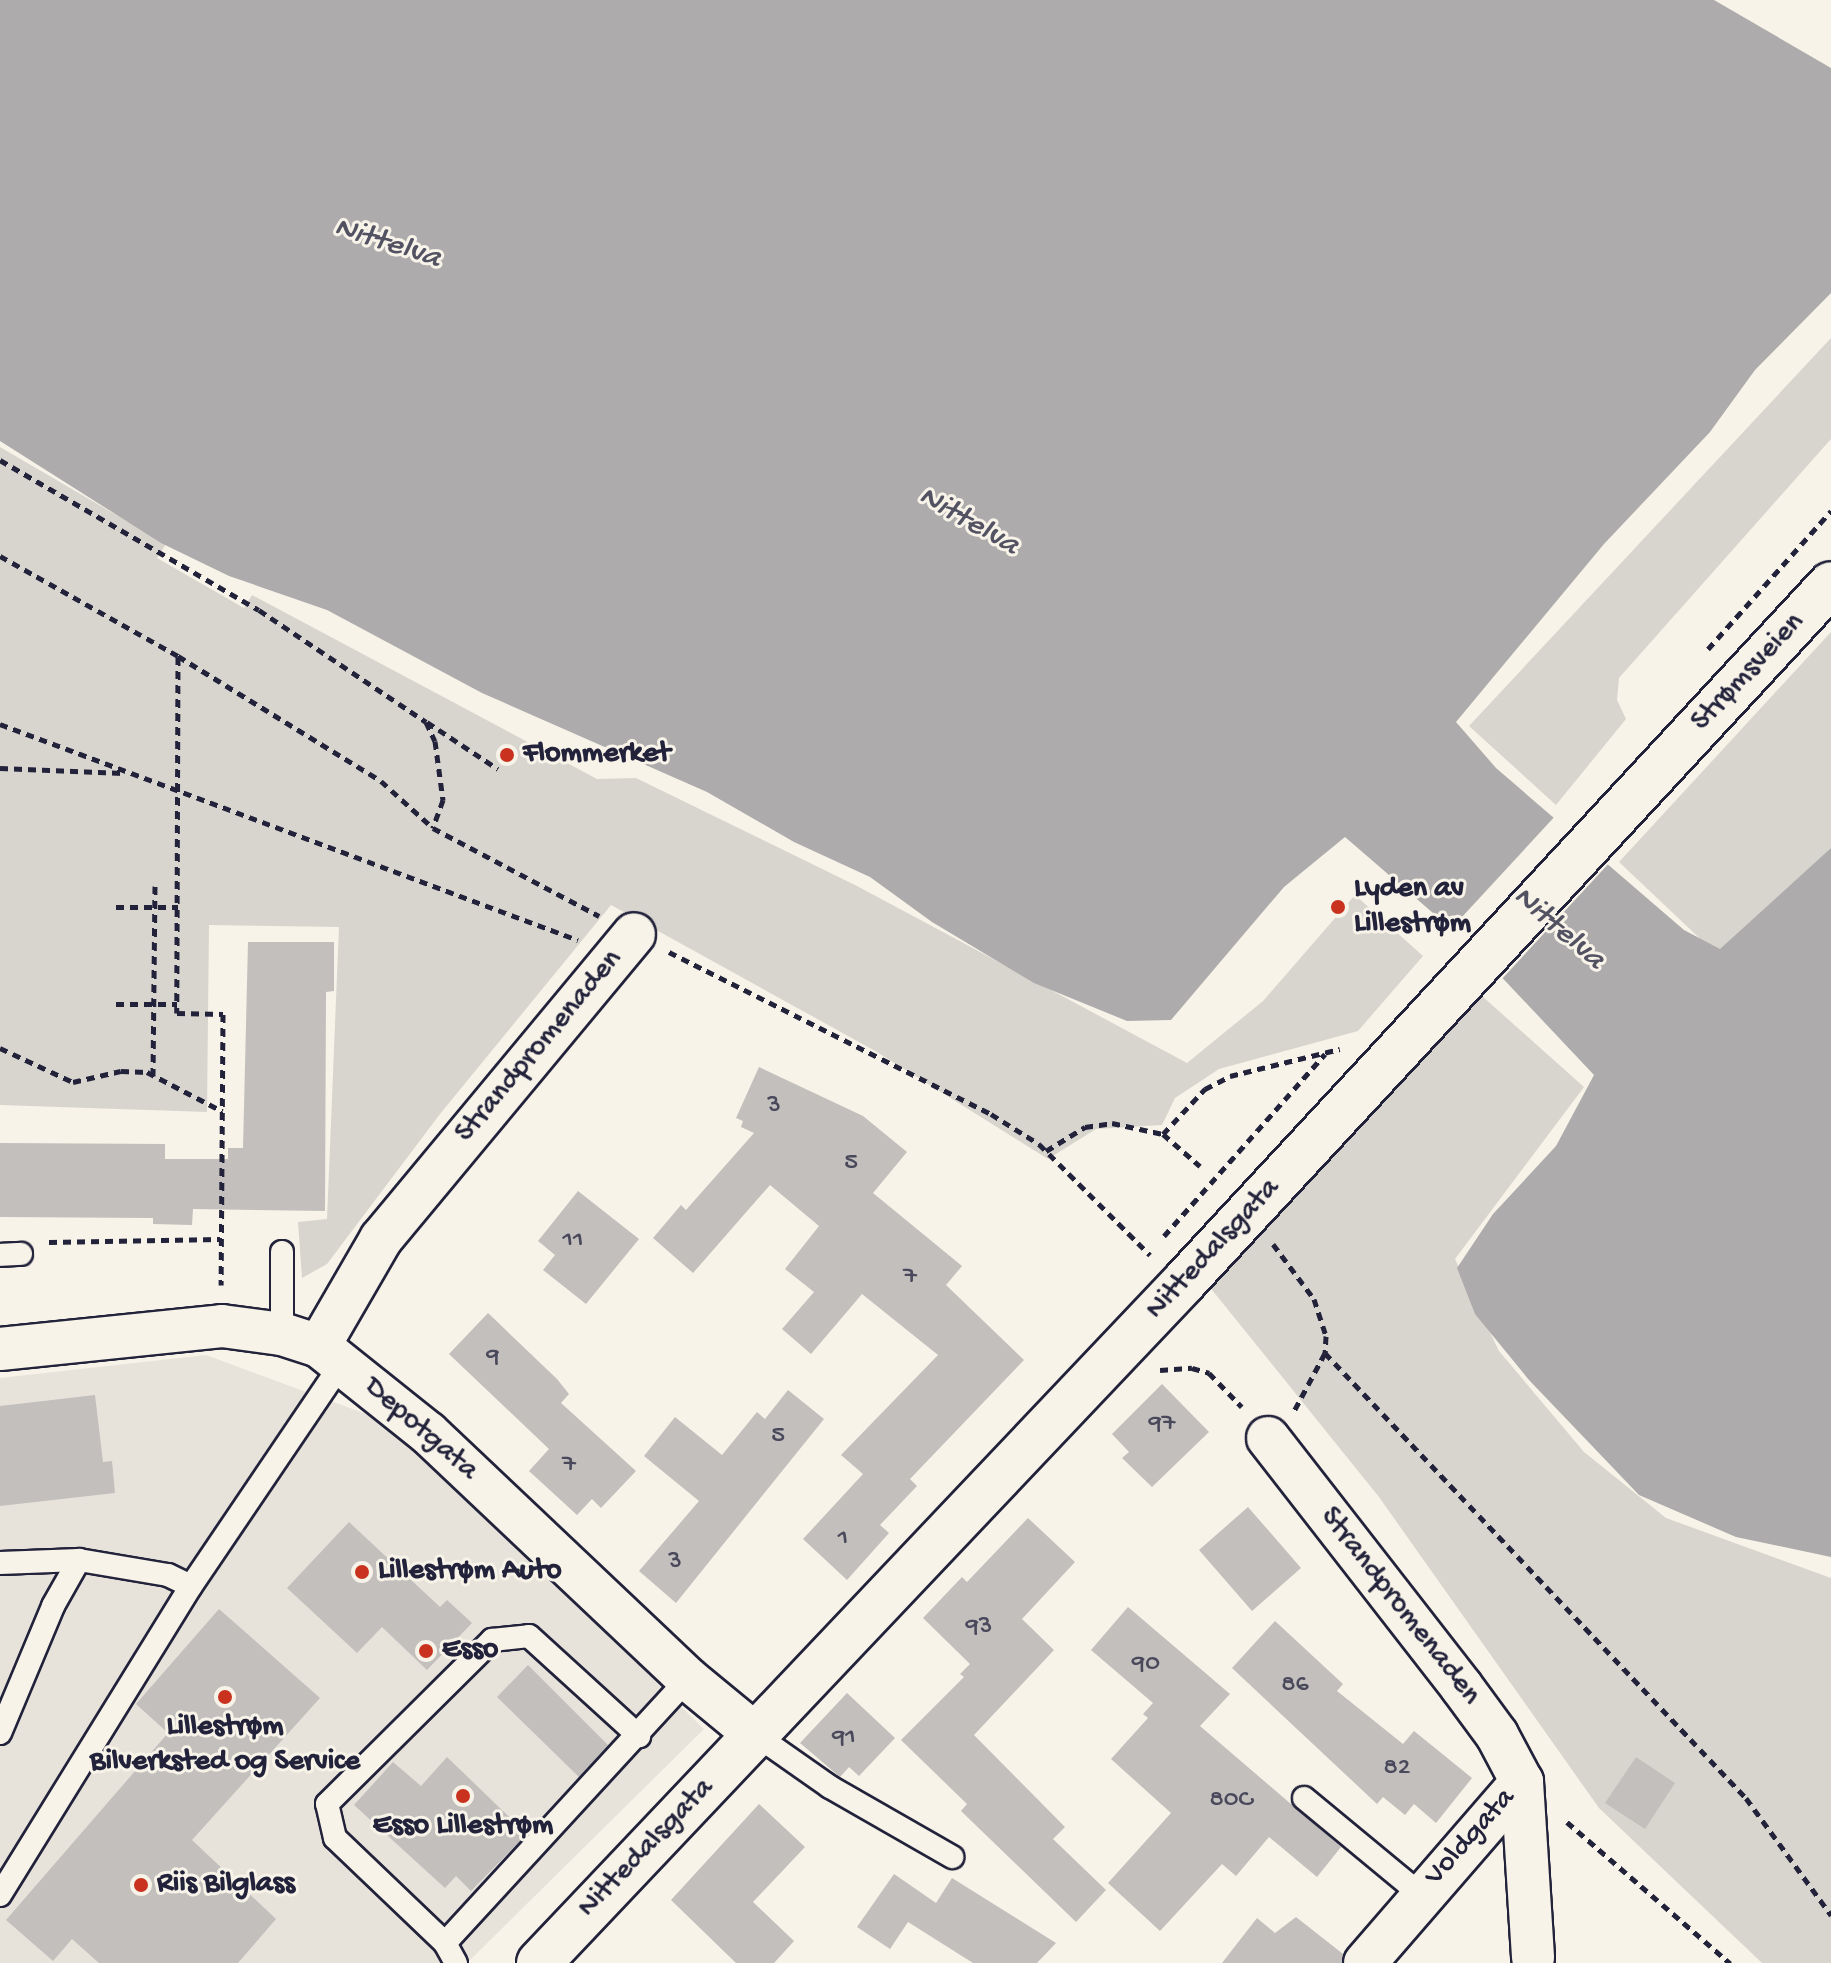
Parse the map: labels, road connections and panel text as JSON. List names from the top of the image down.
{
  "streets": {
    "main road": ["Strømsveien", "Nittedalsgata"],
    "street": ["Strandpromenaden", "Depotgata", "Voldgata"]
  },
  "crossings": [
    ["Strømsveien", "Nittedalsgata"],
    ["Strandpromenaden", "Depotgata"],
    ["Strandpromenaden", "Voldgata"],
    ["Nittedalsgata", "Depotgata"]
  ],
  "water": ["Nittelva"],
  "places": [
    "Flommerket",
    "Lyden av Lillestrøm",
    "Lillestrøm Auto",
    "Esso",
    "Lillestrøm Bilverksted og Service",
    "Esso Lillestrøm",
    "Riis Bilglass"
  ],
  "house_numbers": [
    "3",
    "5",
    "11",
    "7",
    "9",
    "97",
    "5",
    "7",
    "1",
    "3",
    "93",
    "90",
    "86",
    "91",
    "82",
    "80C"
  ]
}
